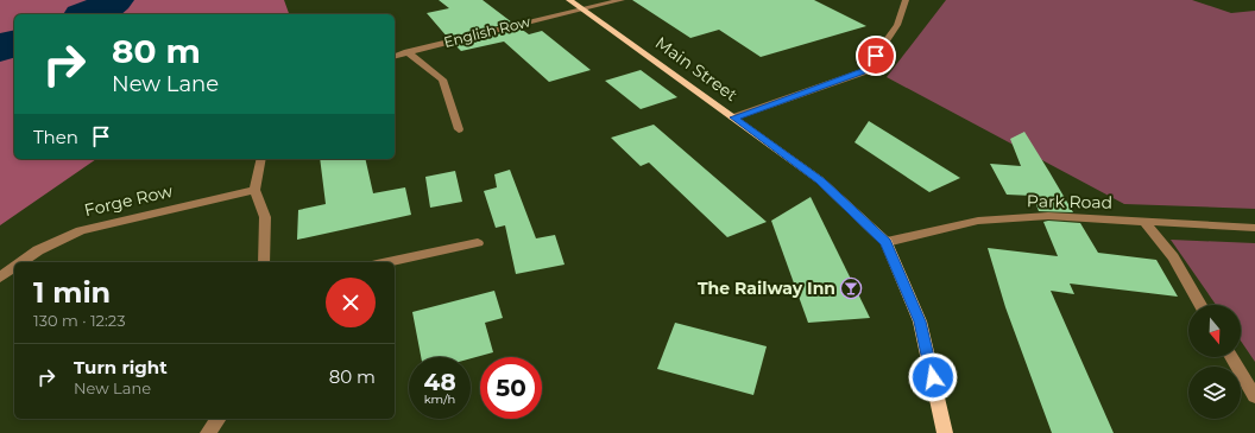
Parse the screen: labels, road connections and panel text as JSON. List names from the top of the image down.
{
  "streets": {
    "main road": ["Main Street"],
    "street": ["English Row", "Forge Row", "Park Road"]
  },
  "crossings": [
    ["English Row", "Main Street"],
    ["Main Street", "Park Road"]
  ],
  "places": {
    "bar": ["The Railway Inn"]
  },
  "north": "bottom",
  "page": {
    "turn": ["80 m", "New Lane"],
    "then": "Then",
    "heading": ["1 min", "130 m · 12:23"],
    "list": [
      {
        "name": "Turn right",
        "note": "New Lane",
        "value": "80 m"
      }
    ],
    "speed": "48 km/h",
    "limit": "50"
  }
}
